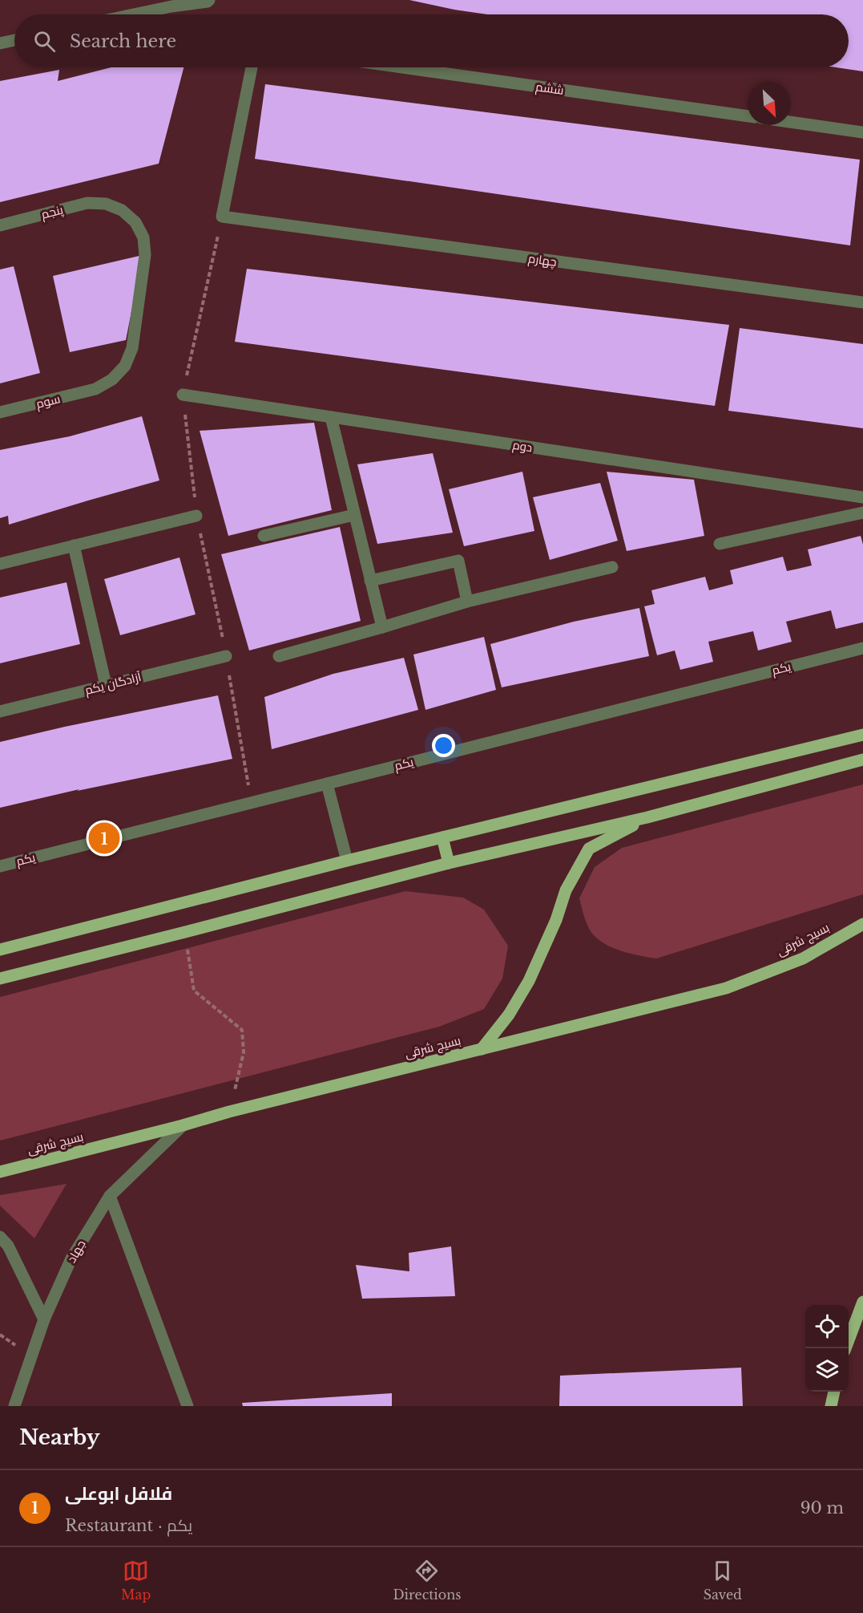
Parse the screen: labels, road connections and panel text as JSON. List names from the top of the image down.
{
  "streets": {
    "main road": ["بسیج شرقی"],
    "street": [
      "ششم",
      "پنجم",
      "چهارم",
      "سوم",
      "دوم",
      "یکم",
      "آزادگان یکم",
      "جهاد"
    ]
  },
  "crossings": [
    ["پنجم", "سوم"],
    ["بسیج شرقی", "جهاد"]
  ],
  "north": "bottom right",
  "page": {
    "search": "Search here",
    "pins": "1",
    "heading": "Nearby",
    "list": [
      {
        "mark": "1",
        "name": "فلافل ابوعلی",
        "note": "Restaurant · یکم",
        "value": "90 m"
      }
    ],
    "nav": ["Map", "Directions", "Saved"]
  }
}
